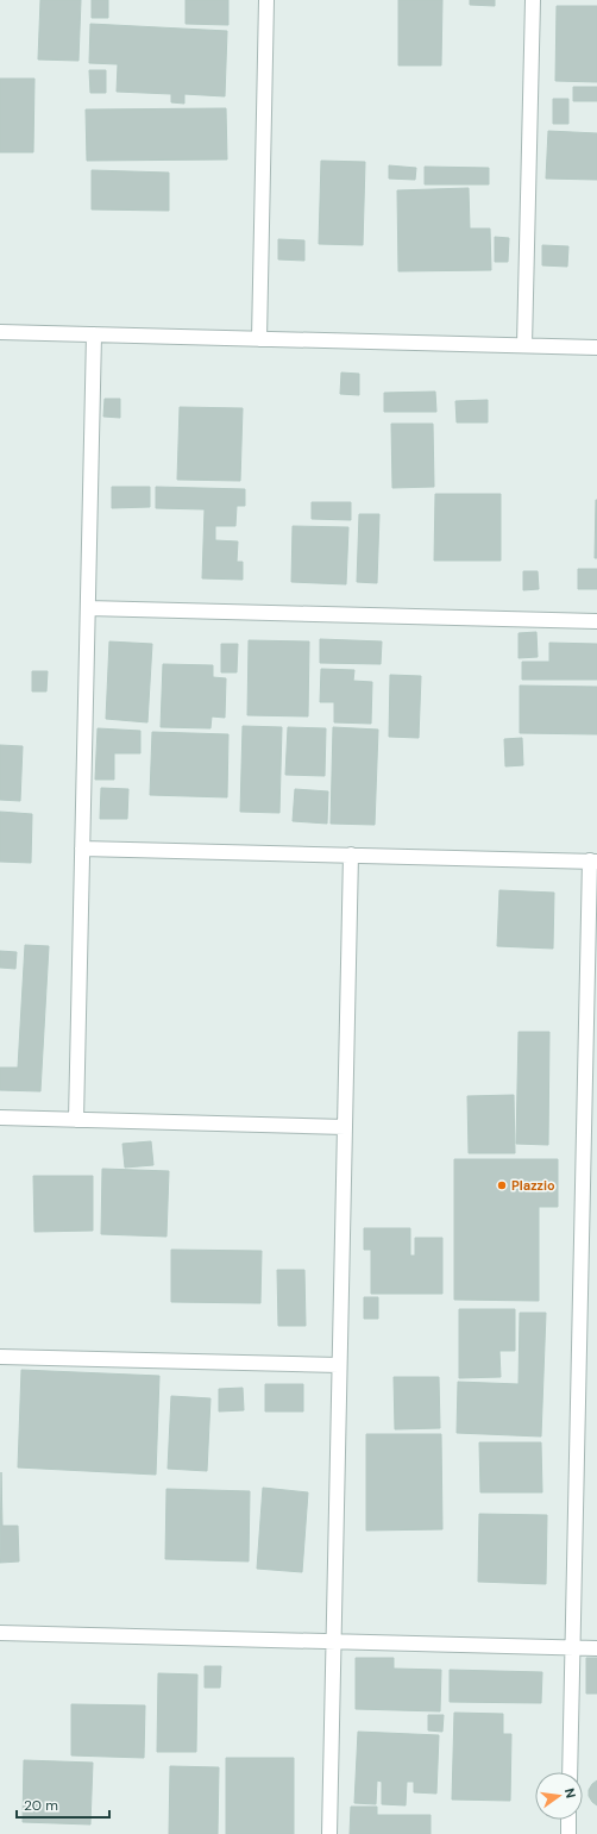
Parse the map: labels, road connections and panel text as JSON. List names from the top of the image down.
{
  "places": ["Plazzio"],
  "scale_bar": "20 m",
  "north": "right"
}
